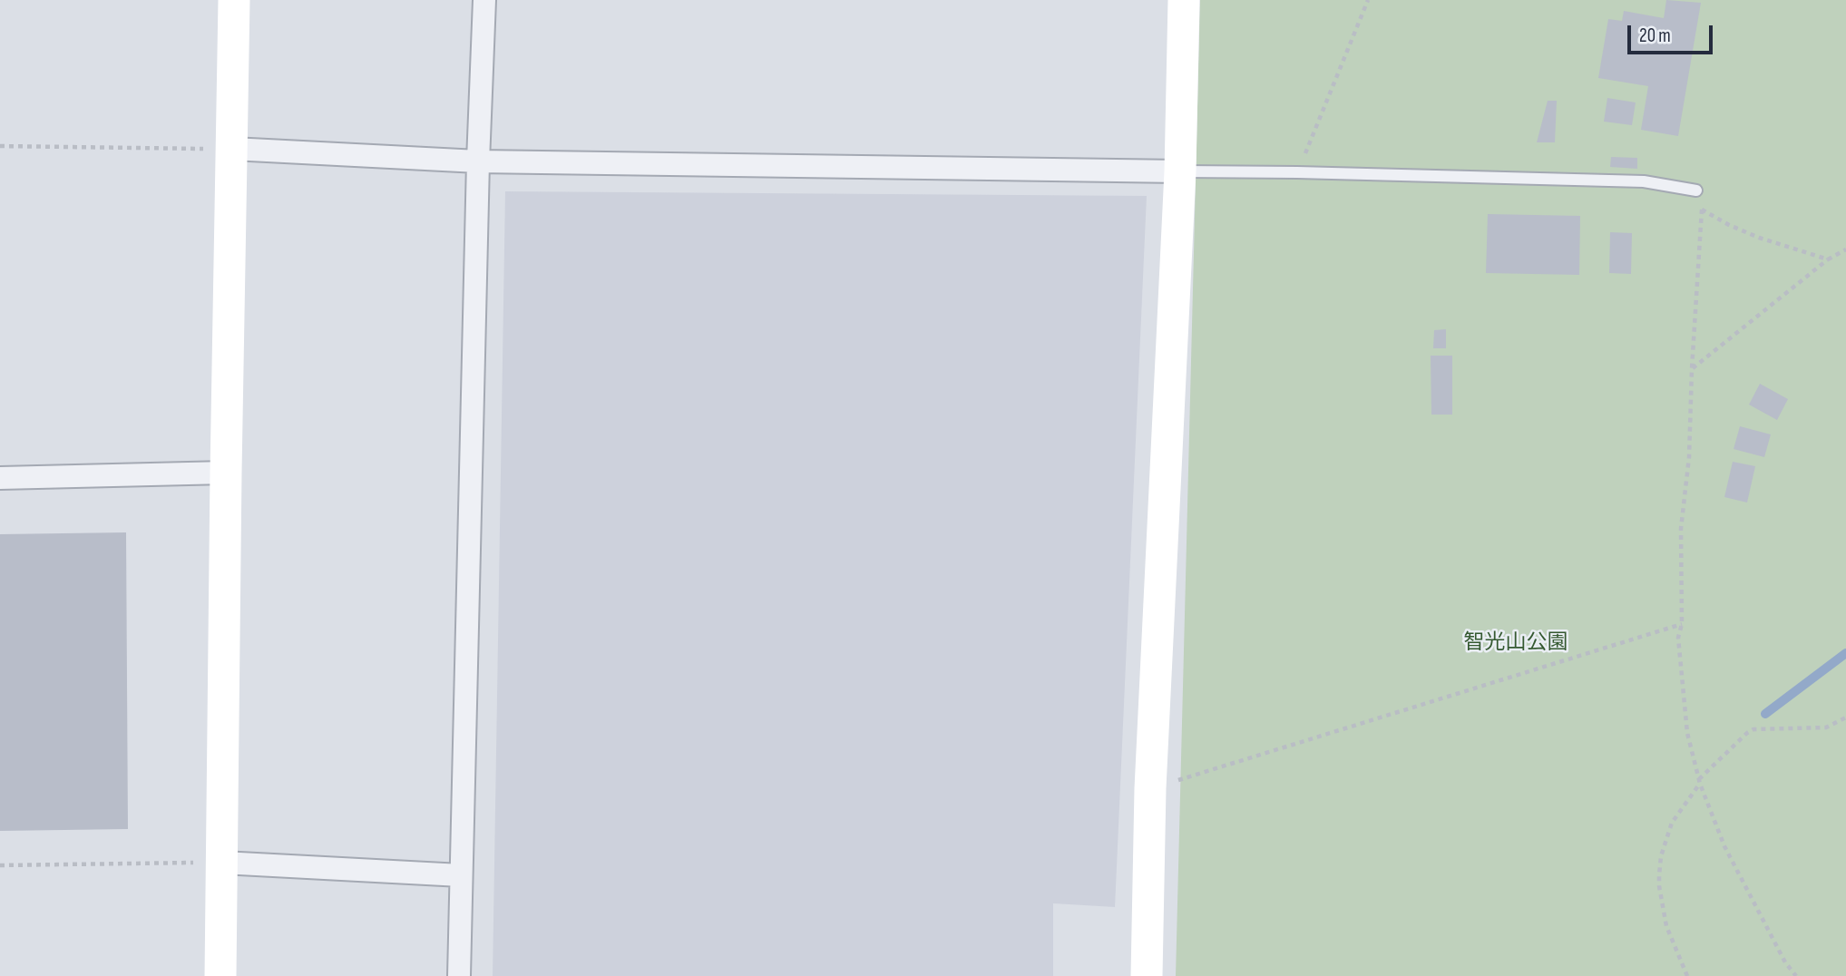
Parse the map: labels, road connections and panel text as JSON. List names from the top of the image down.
{
  "parks": ["智光山公園"],
  "scale_bar": "20 m"
}
